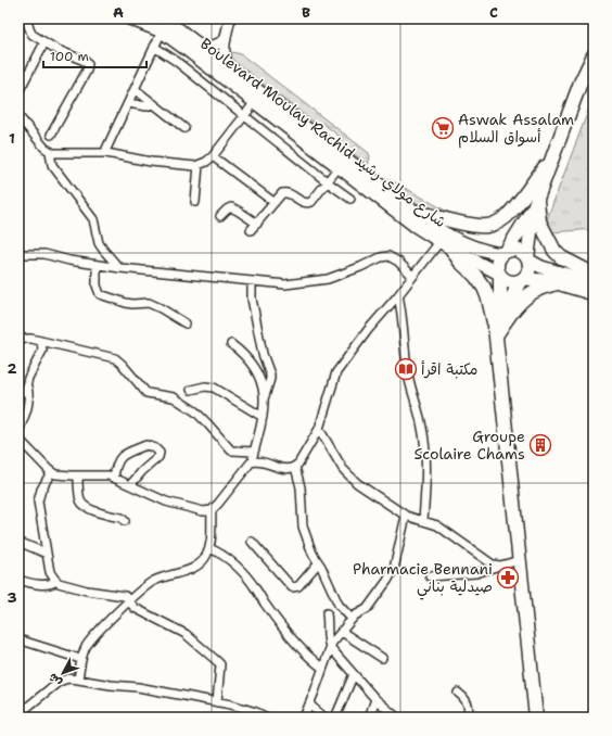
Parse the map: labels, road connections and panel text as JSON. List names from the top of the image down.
{
  "streets": {
    "main road": ["Boulevard Moulay Rachid شارع مولاي رشيد"]
  },
  "places": {
    "supermarket": ["Aswak Assalam أسواق السلام"],
    "library": ["مكتبة اقرأ"],
    "building": ["Groupe Scolaire Chams"],
    "pharmacy": ["Pharmacie Bennani صيدلية بناني"]
  },
  "scale_bar": "100 m",
  "north": "bottom left",
  "grid": {
    "columns": ["A", "B", "C"],
    "rows": ["1", "2", "3"]
  }
}
